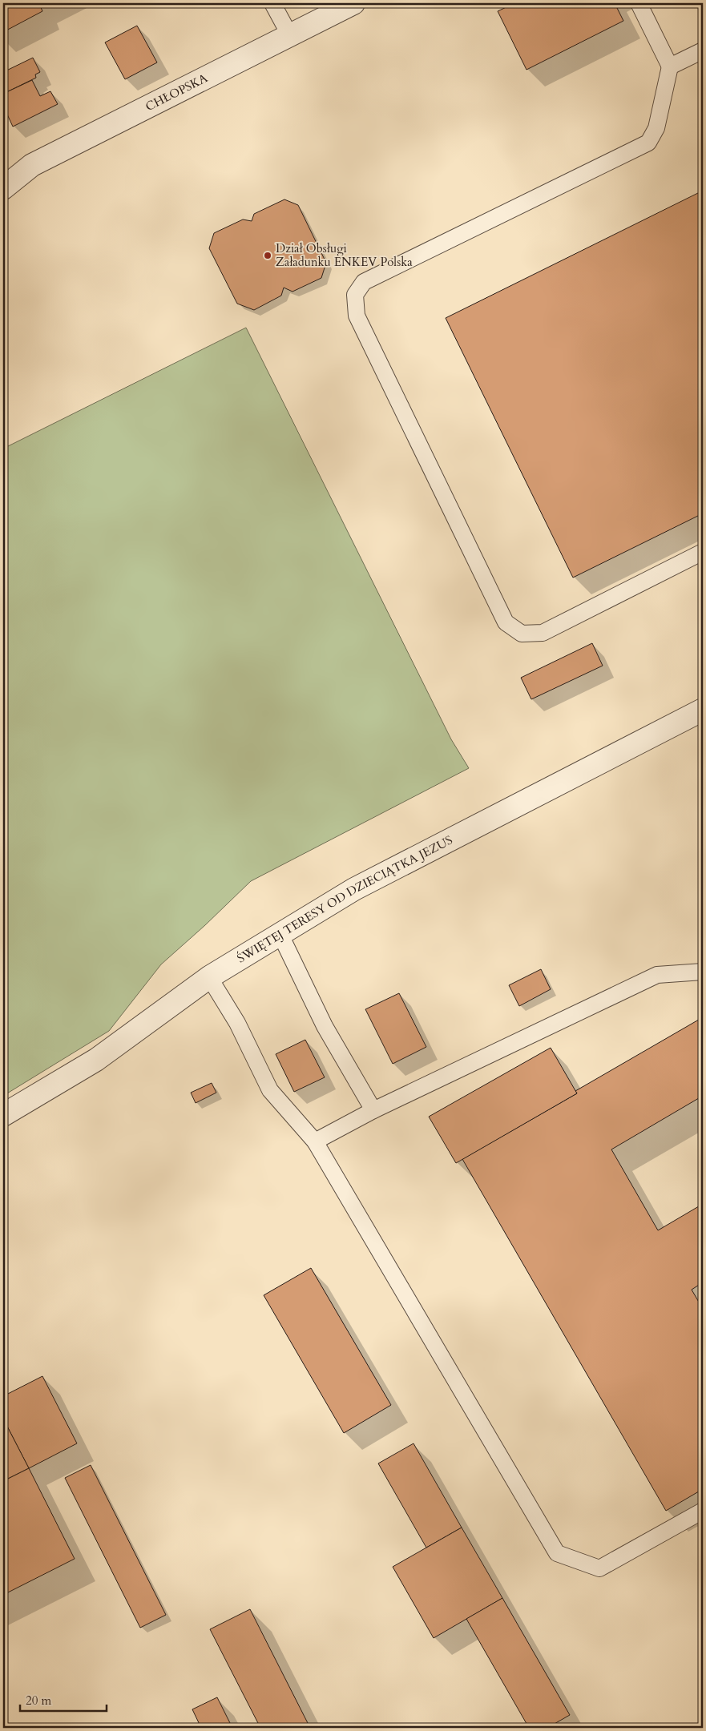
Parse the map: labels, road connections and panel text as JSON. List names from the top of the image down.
{
  "streets": {
    "street": ["CHŁOPSKA", "ŚWIĘTEJ TERESY OD DZIECIĄTKA JEZUS"]
  },
  "places": ["Dział Obsługi Załadunku ENKEV Polska"],
  "scale_bar": "20 m"
}
